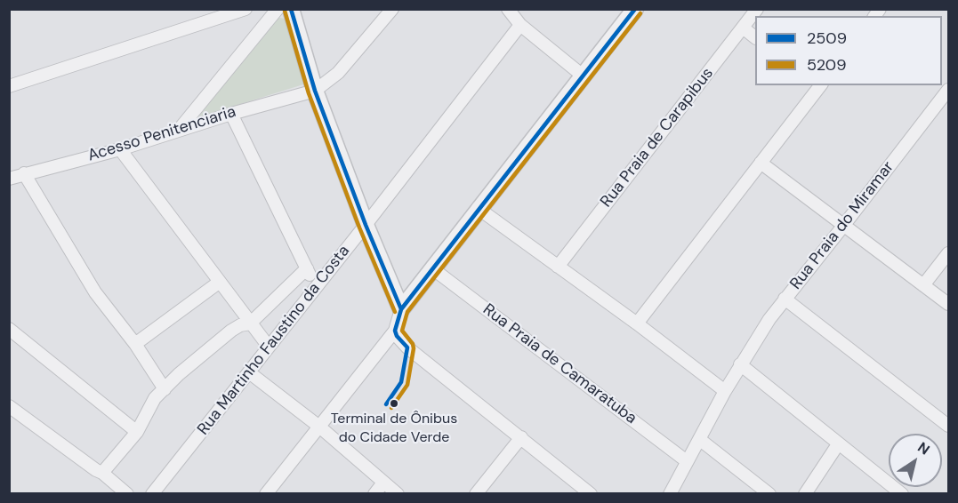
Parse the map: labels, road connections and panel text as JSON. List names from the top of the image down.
{
  "streets": {
    "street": [
      "Acesso Penitenciaria",
      "Rua Praia de Carapibus",
      "Rua Praia do Miramar",
      "Rua Martinho Faustino da Costa",
      "Rua Praia de Camaratuba"
    ]
  },
  "crossings": [
    ["Rua Praia do Miramar", "Rua Praia de Camaratuba"]
  ],
  "places": ["Terminal de Ônibus do Cidade Verde"],
  "lines": ["transit line 2509", "transit line 5209"],
  "legend": ["2509", "5209"],
  "north": "top right"
}
